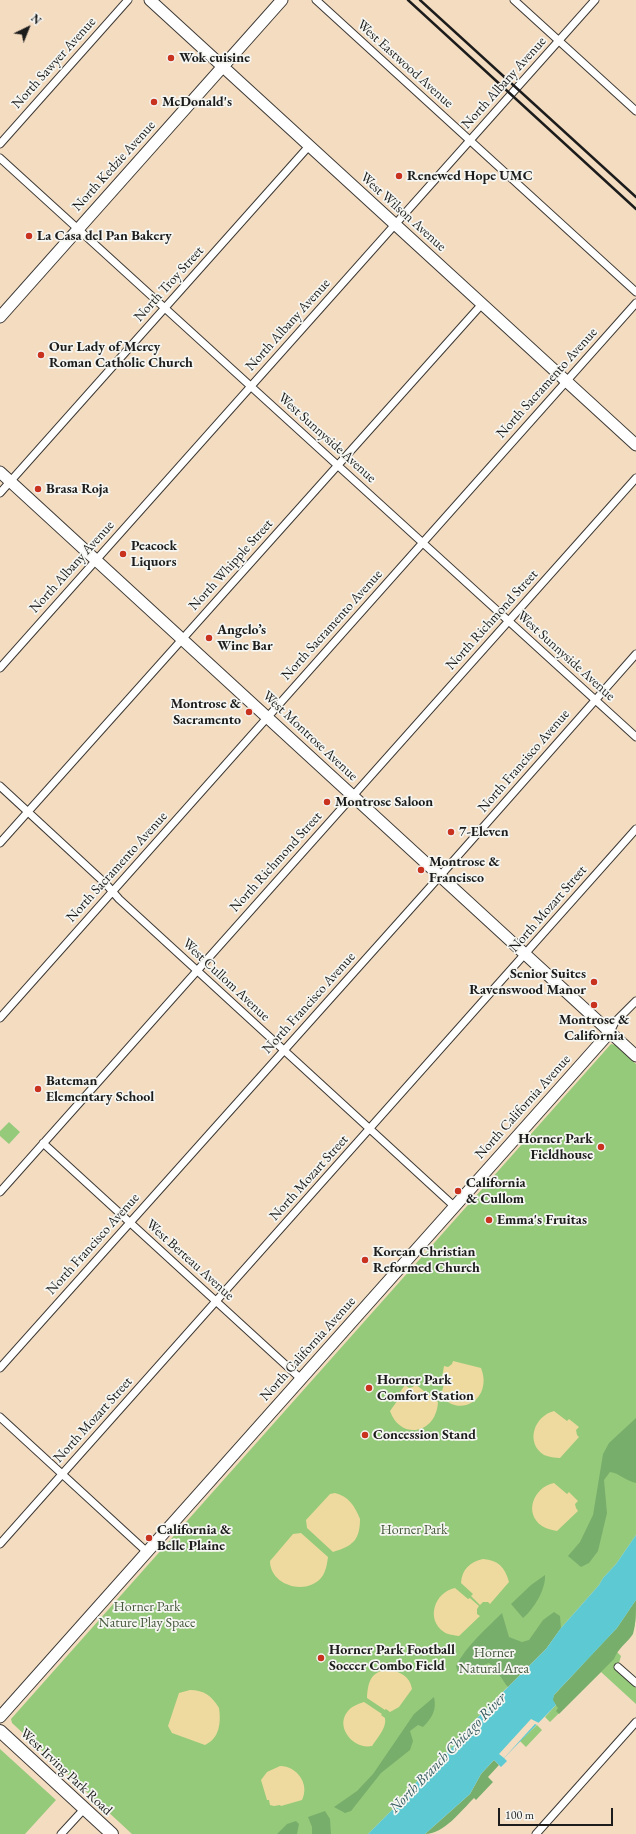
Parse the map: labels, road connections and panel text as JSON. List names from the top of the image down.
{
  "streets": {
    "main road": ["West Irving Park Road"],
    "street": [
      "North Sawyer Avenue",
      "West Eastwood Avenue",
      "North Albany Avenue",
      "North Kedzie Avenue",
      "West Wilson Avenue",
      "North Troy Street",
      "North Sacramento Avenue",
      "West Sunnyside Avenue",
      "North Whipple Street",
      "North Richmond Street",
      "West Montrose Avenue",
      "North Francisco Avenue",
      "North Mozart Street",
      "West Cullom Avenue",
      "North California Avenue",
      "West Berteau Avenue"
    ]
  },
  "crossings": [
    ["West Eastwood Avenue", "North Albany Avenue"],
    ["North Albany Avenue", "West Wilson Avenue"],
    ["North Albany Avenue", "West Sunnyside Avenue"],
    ["North Albany Avenue", "West Montrose Avenue"],
    ["North Kedzie Avenue", "West Wilson Avenue"],
    ["North Kedzie Avenue", "West Sunnyside Avenue"],
    ["West Wilson Avenue", "North Troy Street"],
    ["West Wilson Avenue", "North Sacramento Avenue"],
    ["West Wilson Avenue", "North Whipple Street"],
    ["North Troy Street", "West Sunnyside Avenue"],
    ["North Troy Street", "West Montrose Avenue"],
    ["North Sacramento Avenue", "West Sunnyside Avenue"],
    ["North Sacramento Avenue", "West Montrose Avenue"],
    ["North Sacramento Avenue", "West Cullom Avenue"],
    ["West Sunnyside Avenue", "North Whipple Street"],
    ["West Sunnyside Avenue", "North Richmond Street"],
    ["West Sunnyside Avenue", "North Francisco Avenue"],
    ["North Whipple Street", "West Montrose Avenue"],
    ["North Whipple Street", "West Cullom Avenue"],
    ["North Richmond Street", "West Montrose Avenue"],
    ["North Richmond Street", "West Cullom Avenue"],
    ["North Richmond Street", "West Berteau Avenue"],
    ["West Montrose Avenue", "North Francisco Avenue"],
    ["West Montrose Avenue", "North Mozart Street"],
    ["West Montrose Avenue", "North California Avenue"],
    ["North Francisco Avenue", "West Cullom Avenue"],
    ["North Francisco Avenue", "West Berteau Avenue"],
    ["North Mozart Street", "West Cullom Avenue"],
    ["North Mozart Street", "West Berteau Avenue"],
    ["West Cullom Avenue", "North California Avenue"],
    ["North California Avenue", "West Berteau Avenue"]
  ],
  "water": ["North Branch Chicago River"],
  "parks": ["Horner Park", "Horner Park Nature Play Space", "Horner Natural Area"],
  "places": [
    "Wok cuisine",
    "McDonald's",
    "Renewed Hope UMC",
    "La Casa del Pan Bakery",
    "Our Lady of Mercy Roman Catholic Church",
    "Brasa Roja",
    "Peacock Liquors",
    "Angelo’s Wine Bar",
    "Montrose & Sacramento",
    "Montrose Saloon",
    "7-Eleven",
    "Montrose & Francisco",
    "Senior Suites Ravenswood Manor",
    "Montrose & California",
    "Bateman Elementary School",
    "Horner Park Fieldhouse",
    "California & Cullom",
    "Emma's Fruitas",
    "Korean Christian Reformed Church",
    "Horner Park Comfort Station",
    "Concession Stand",
    "California & Belle Plaine",
    "Horner Park Football Soccer Combo Field"
  ],
  "scale_bar": "100 m",
  "north": "top right"
}
